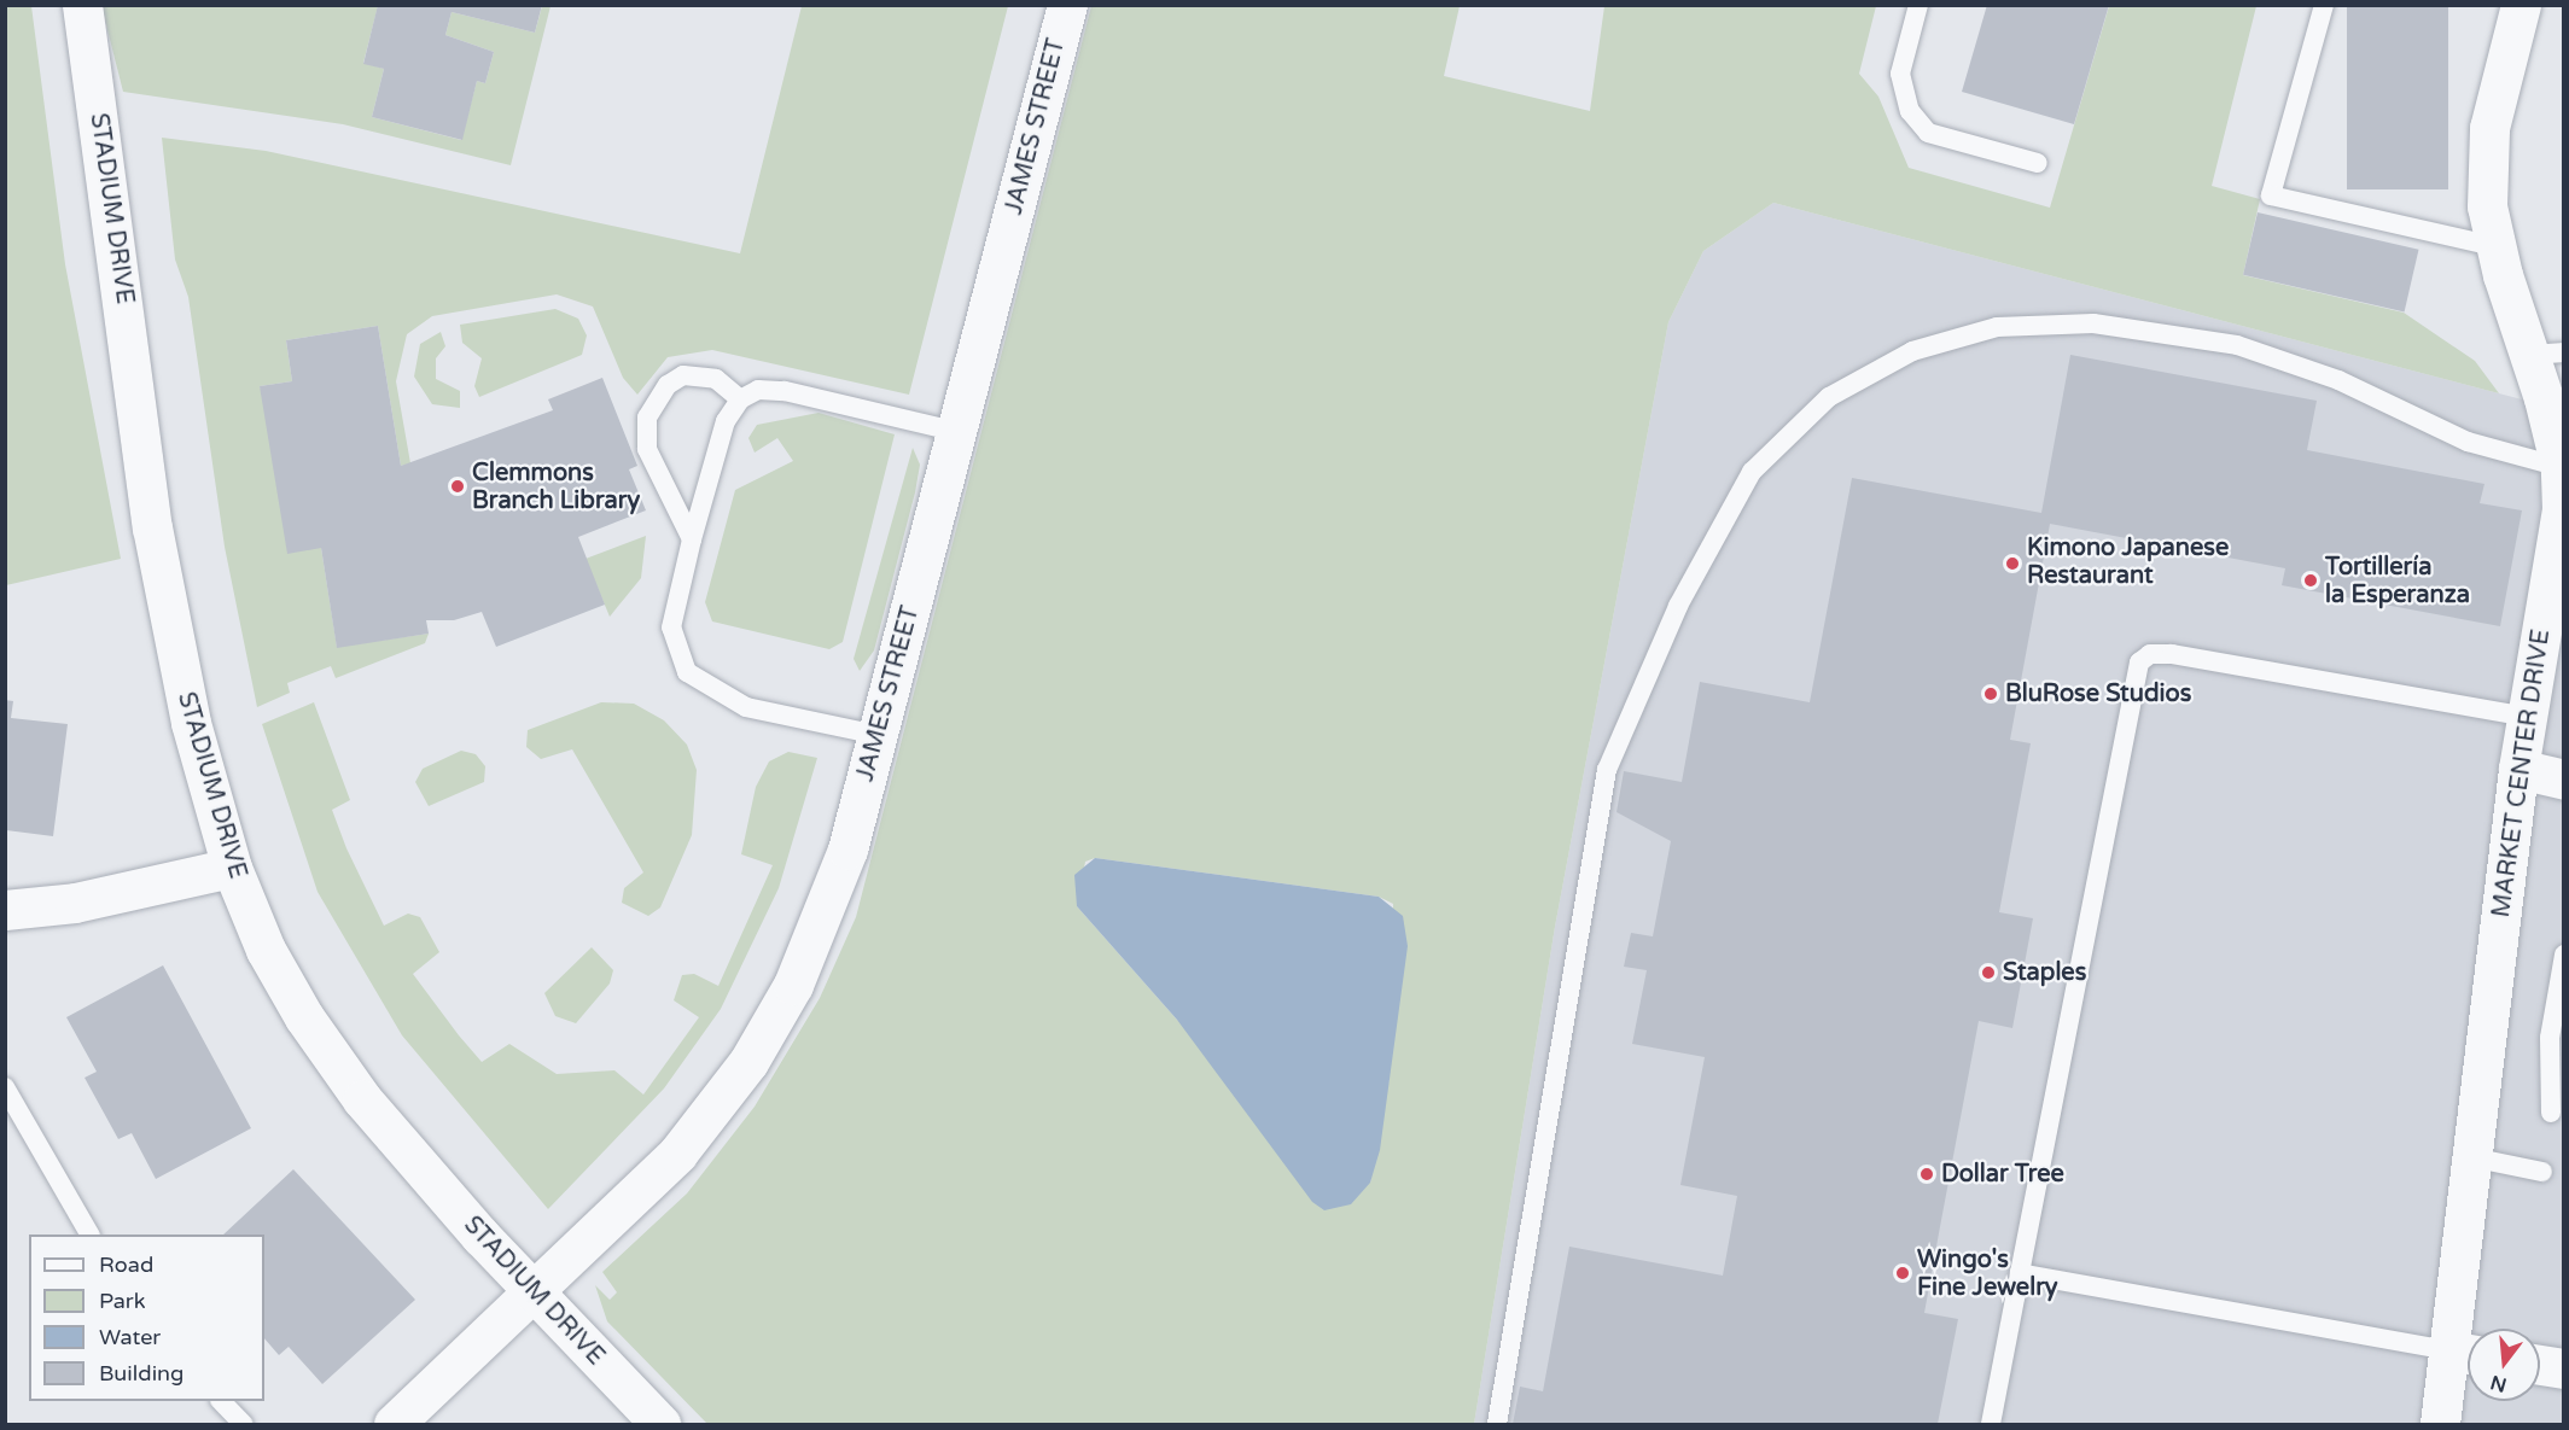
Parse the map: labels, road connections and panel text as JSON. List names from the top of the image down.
{
  "streets": {
    "street": ["JAMES STREET", "STADIUM DRIVE", "MARKET CENTER DRIVE"]
  },
  "crossings": [
    ["JAMES STREET", "STADIUM DRIVE"]
  ],
  "places": [
    "Clemmons Branch Library",
    "Kimono Japanese Restaurant",
    "Tortillería la Esperanza",
    "BluRose Studios",
    "Staples",
    "Dollar Tree",
    "Wingo's Fine Jewelry"
  ],
  "legend": [
    "Road",
    "Park",
    "Water",
    "Building"
  ],
  "north": "bottom"
}
